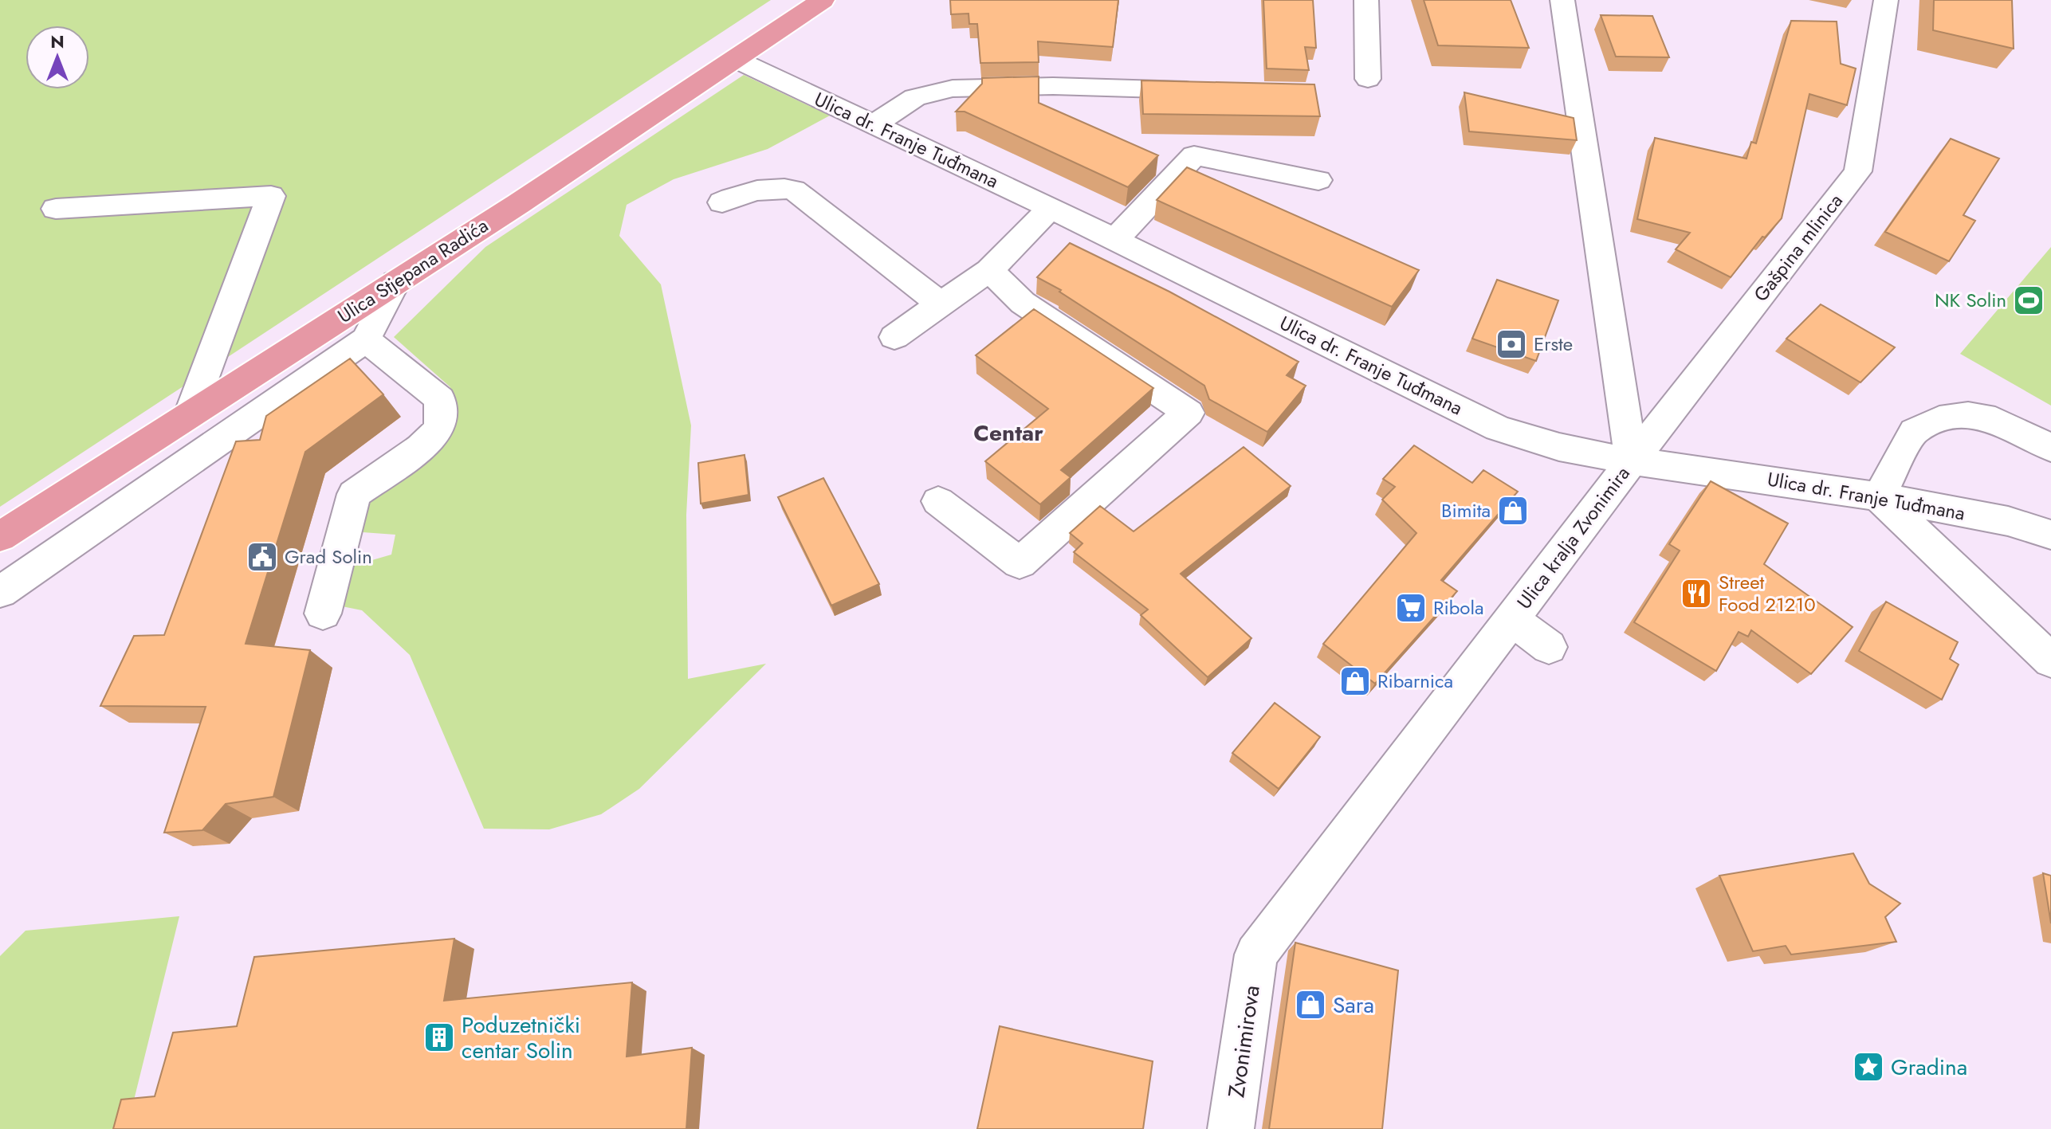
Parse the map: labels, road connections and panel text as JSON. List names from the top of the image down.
{
  "streets": {
    "main road": ["Ulica Stjepana Radića"],
    "street": [
      "Ulica dr. Franje Tuđmana",
      "Gašpina mlinica",
      "Ulica kralja Zvonimira",
      "Zvonimirova"
    ]
  },
  "crossings": [
    ["Ulica dr. Franje Tuđmana", "Gašpina mlinica"],
    ["Ulica dr. Franje Tuđmana", "Ulica Stjepana Radića"],
    ["Ulica dr. Franje Tuđmana", "Ulica kralja Zvonimira"],
    ["Gašpina mlinica", "Ulica kralja Zvonimira"],
    ["Ulica kralja Zvonimira", "Zvonimirova"]
  ],
  "districts": ["Centar"],
  "places": {
    "sports": ["NK Solin"],
    "bank": ["Erste"],
    "shop": ["Bimita", "Ribarnica", "Sara"],
    "public building": ["Grad Solin"],
    "restaurant": ["Street Food 21210"],
    "supermarket": ["Ribola"],
    "building": ["Poduzetnički centar Solin"],
    "place": ["Gradina"]
  },
  "north": "top"
}
